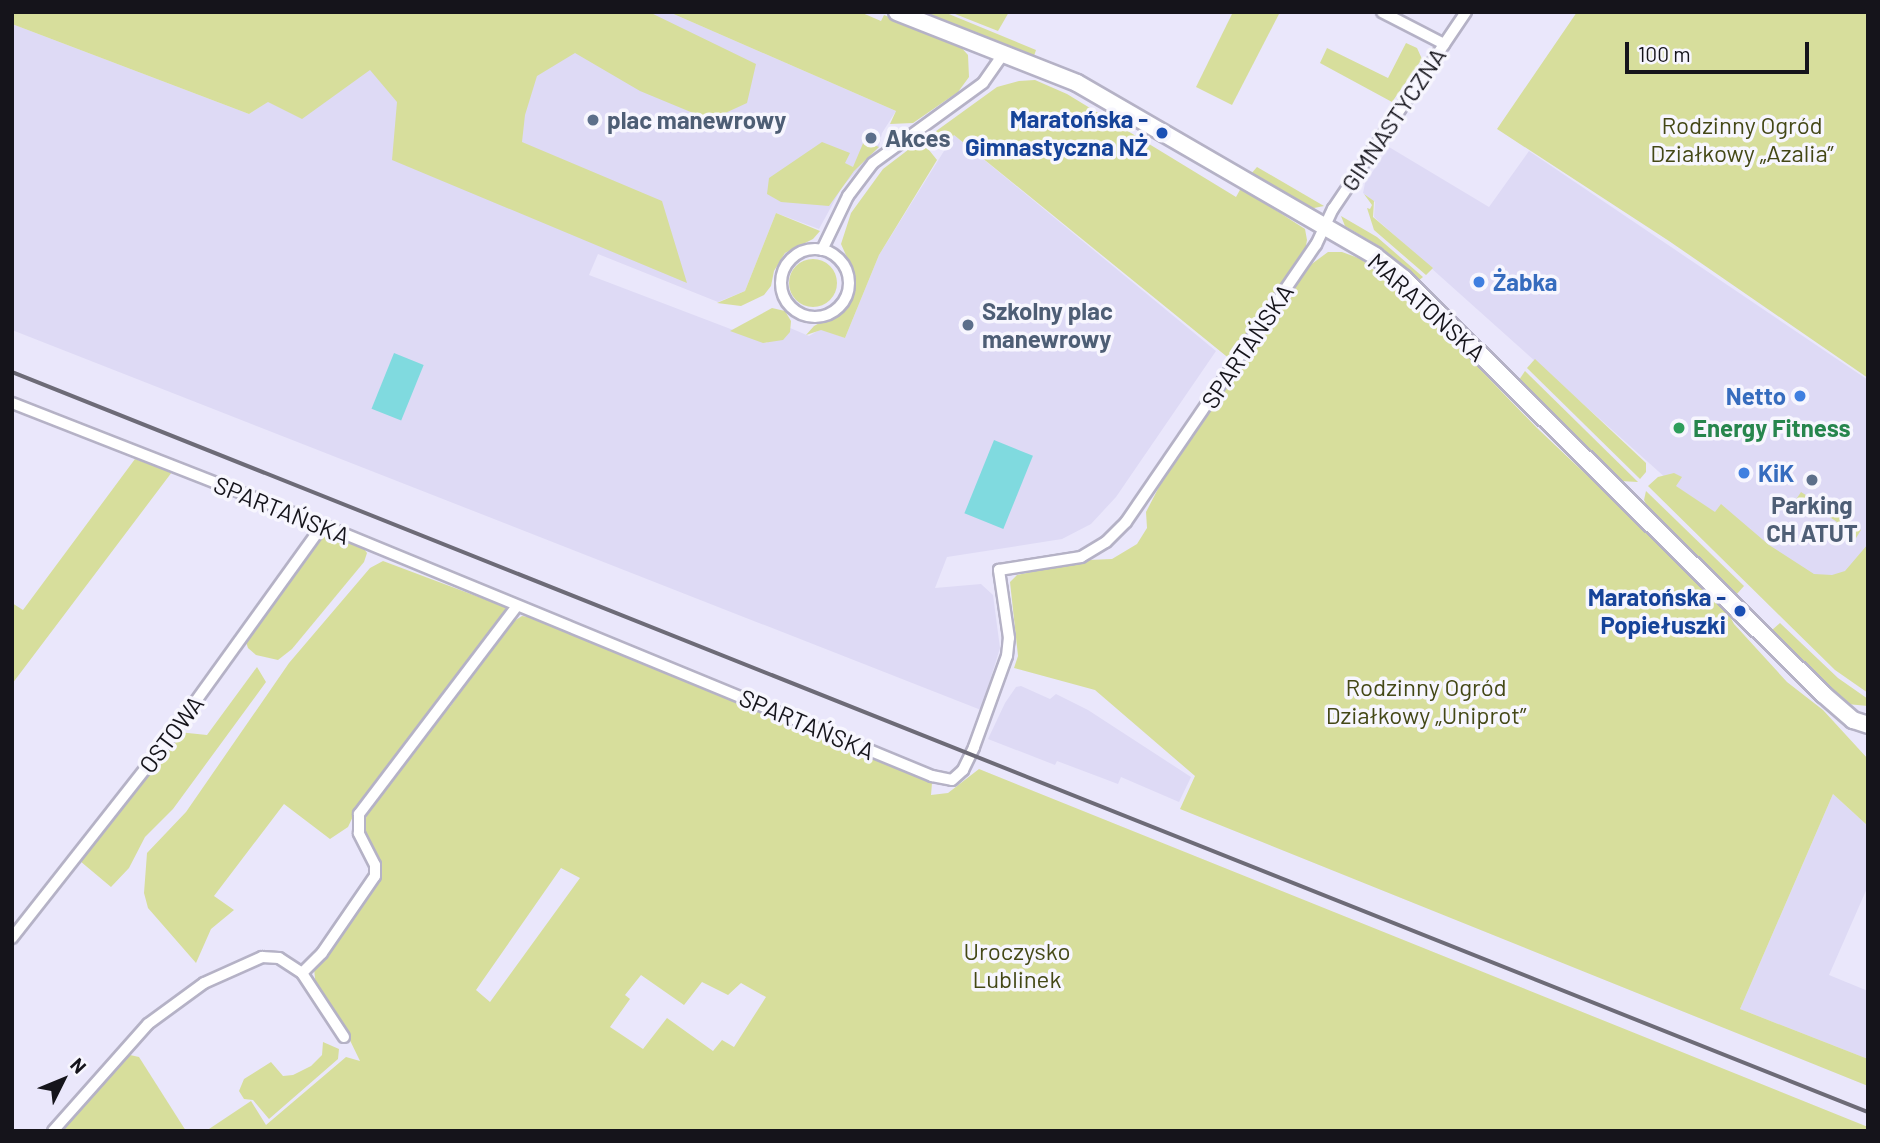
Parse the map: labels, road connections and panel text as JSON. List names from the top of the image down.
{
  "streets": {
    "main road": ["MARATOŃSKA"],
    "street": ["GIMNASTYCZNA", "SPARTAŃSKA", "OSTOWA"]
  },
  "crossings": [
    ["GIMNASTYCZNA", "MARATOŃSKA"],
    ["GIMNASTYCZNA", "SPARTAŃSKA"],
    ["SPARTAŃSKA", "OSTOWA"]
  ],
  "parks": ["Rodzinny Ogród Działkowy „Azalia”", "Rodzinny Ogród Działkowy „Uniprot”", "Uroczysko Lublinek"],
  "places": [
    "plac manewrowy",
    "Maratońska - Gimnastyczna NŻ",
    "Akces",
    "Żabka",
    "Szkolny plac manewrowy",
    "Netto",
    "Energy Fitness",
    "KiK",
    "Parking CH ATUT",
    "Maratońska - Popiełuszki"
  ],
  "scale_bar": "100 m",
  "north": "top right"
}
